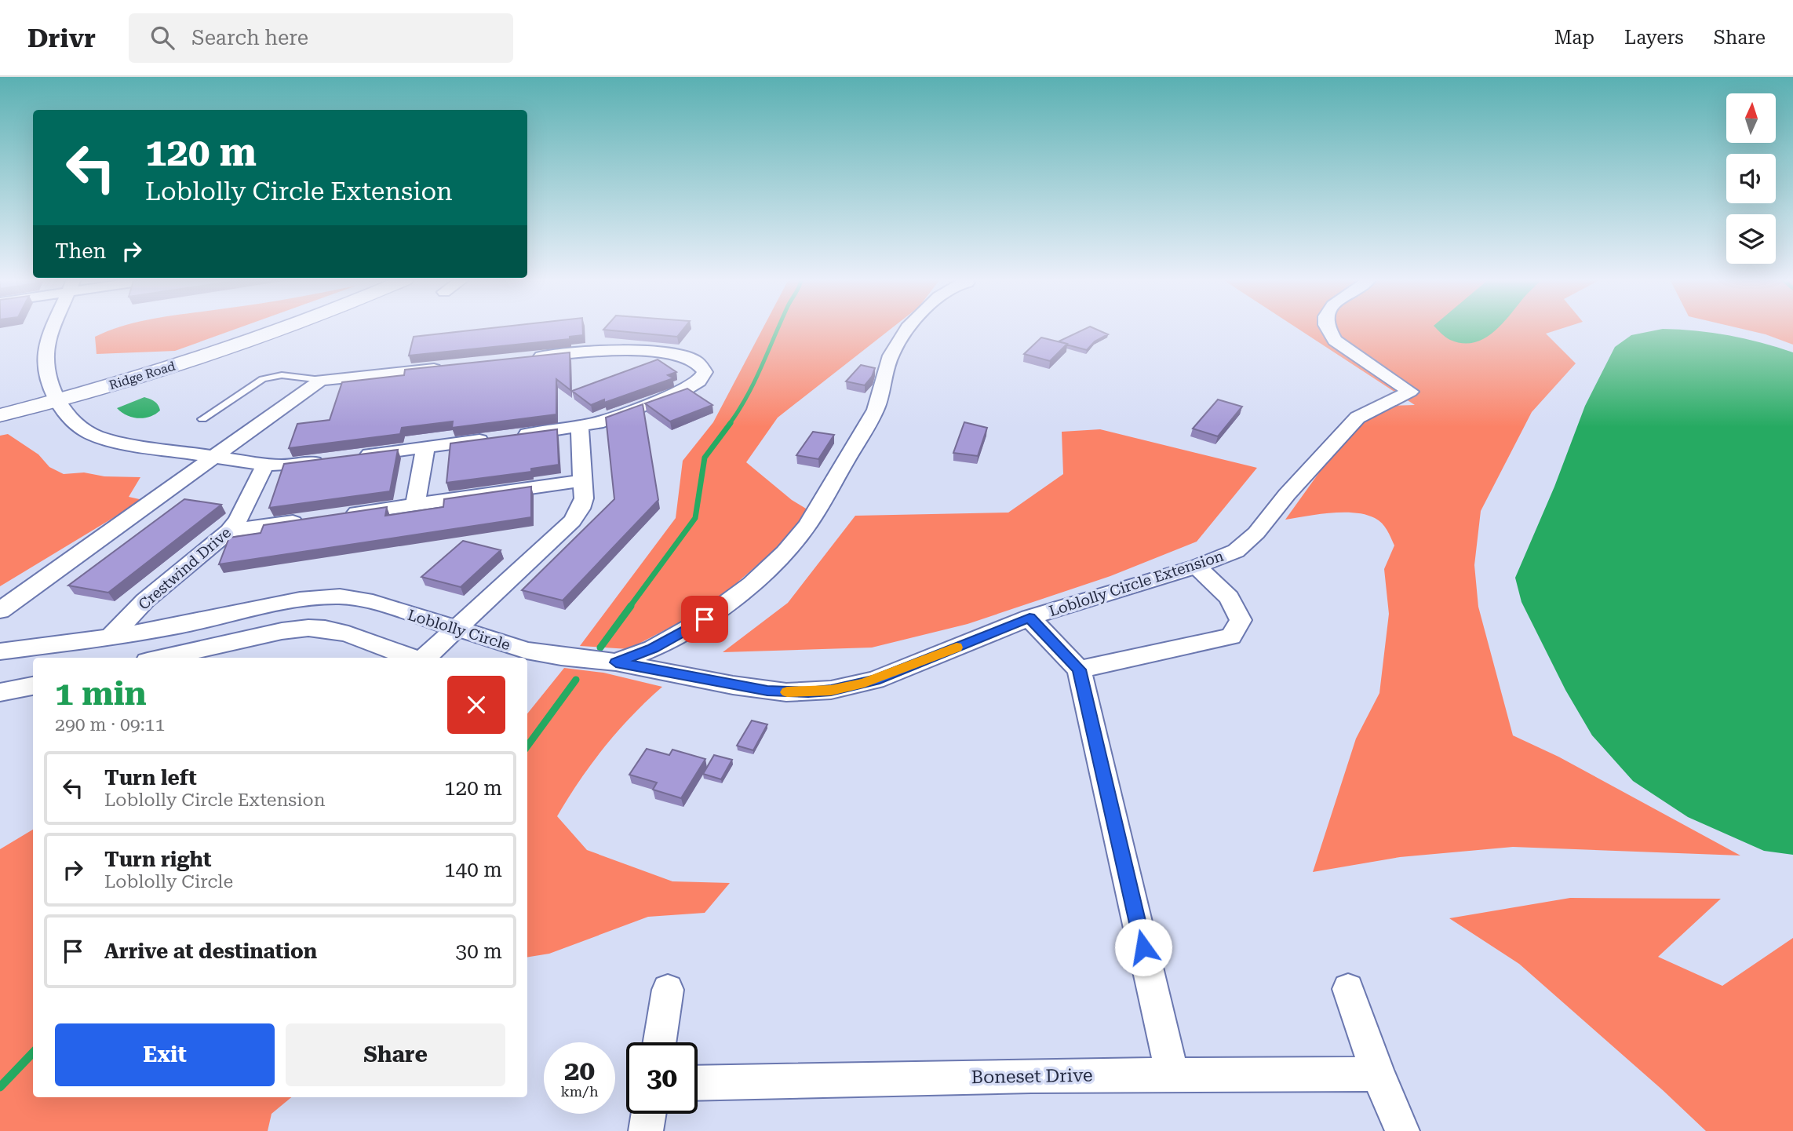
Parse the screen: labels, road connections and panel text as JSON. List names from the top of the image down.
{
  "streets": {
    "street": [
      "Ridge Road",
      "Crestwind Drive",
      "Loblolly Circle Extension",
      "Loblolly Circle",
      "Boneset Drive"
    ]
  },
  "crossings": [
    ["Crestwind Drive", "Loblolly Circle"],
    ["Loblolly Circle Extension", "Loblolly Circle"]
  ],
  "north": "top",
  "page": {
    "header": "Drivr",
    "search": "Search here",
    "nav": ["Map", "Layers", "Share"],
    "turn": ["120 m", "Loblolly Circle Extension"],
    "then": "Then",
    "heading": ["1 min", "290 m · 09:11"],
    "list": [
      {
        "name": "Turn left",
        "note": "Loblolly Circle Extension",
        "value": "120 m"
      },
      {
        "name": "Turn right",
        "note": "Loblolly Circle",
        "value": "140 m"
      },
      {
        "name": "Arrive at destination",
        "value": "30 m"
      }
    ],
    "buttons": ["Exit", "Share"],
    "speed": "20 km/h",
    "limit": "30"
  }
}
